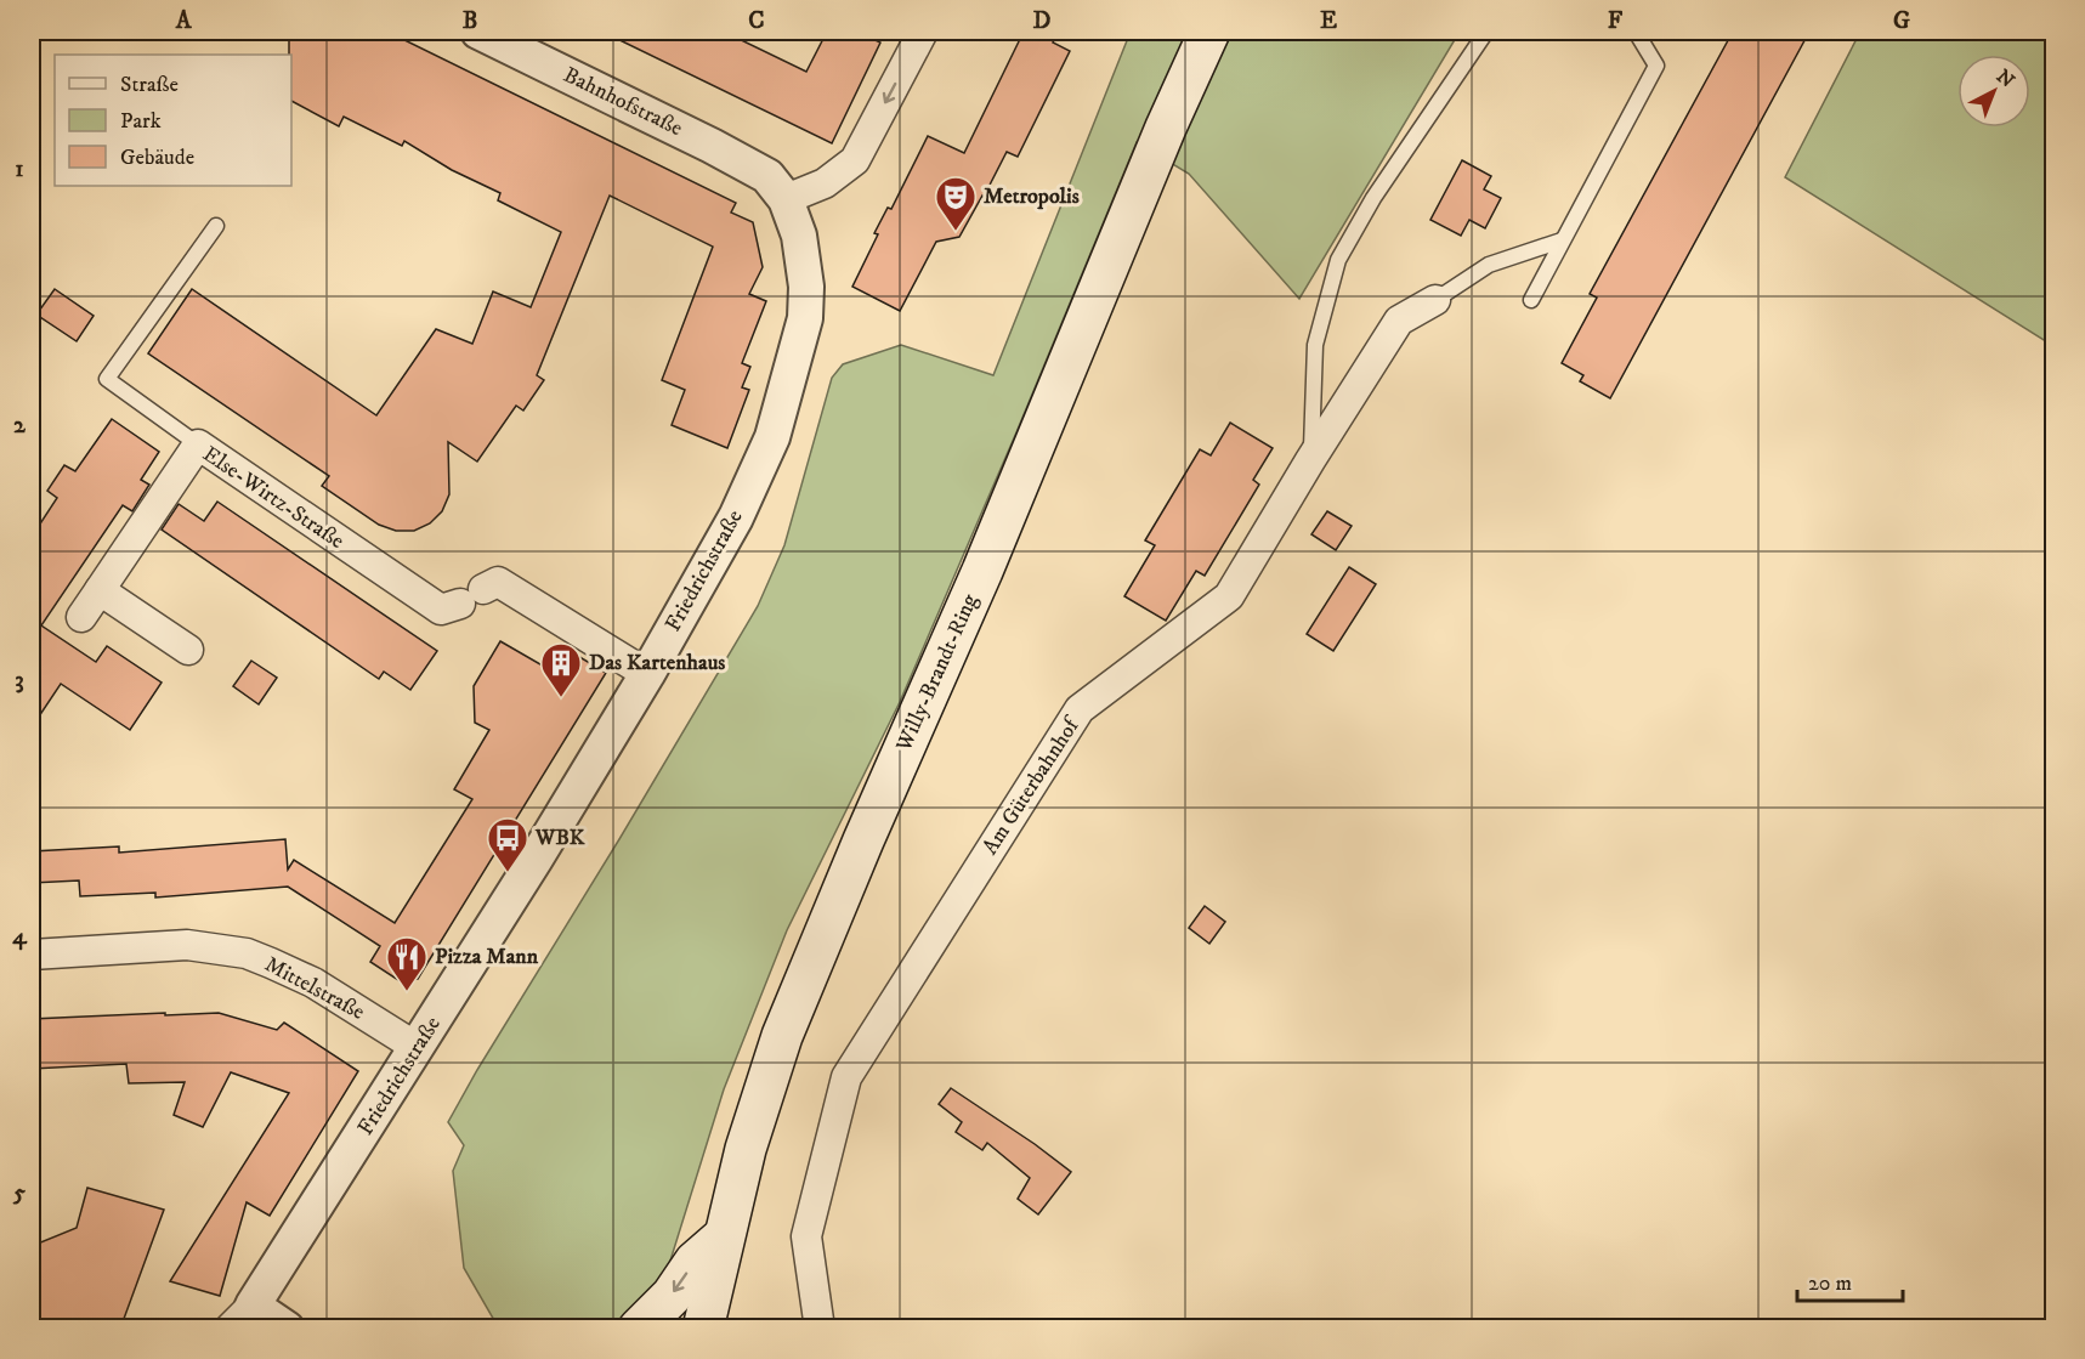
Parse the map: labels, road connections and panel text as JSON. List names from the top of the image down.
{
  "streets": {
    "main road": ["Willy-Brandt-Ring"],
    "street": [
      "Bahnhofstraße",
      "Else-Wirtz-Straße",
      "Friedrichstraße",
      "Am Güterbahnhof",
      "Mittelstraße"
    ]
  },
  "crossings": [
    ["Bahnhofstraße", "Friedrichstraße"],
    ["Else-Wirtz-Straße", "Friedrichstraße"],
    ["Friedrichstraße", "Mittelstraße"]
  ],
  "places": {
    "theatre": ["Metropolis"],
    "building": ["Das Kartenhaus"],
    "bus stop": ["WBK"],
    "restaurant": ["Pizza Mann"]
  },
  "legend": ["Straße", "Park", "Gebäude"],
  "scale_bar": "20 m",
  "north": "top right",
  "grid": {
    "columns": [
      "A",
      "B",
      "C",
      "D",
      "E",
      "F",
      "G"
    ],
    "rows": [
      "1",
      "2",
      "3",
      "4",
      "5"
    ]
  }
}
